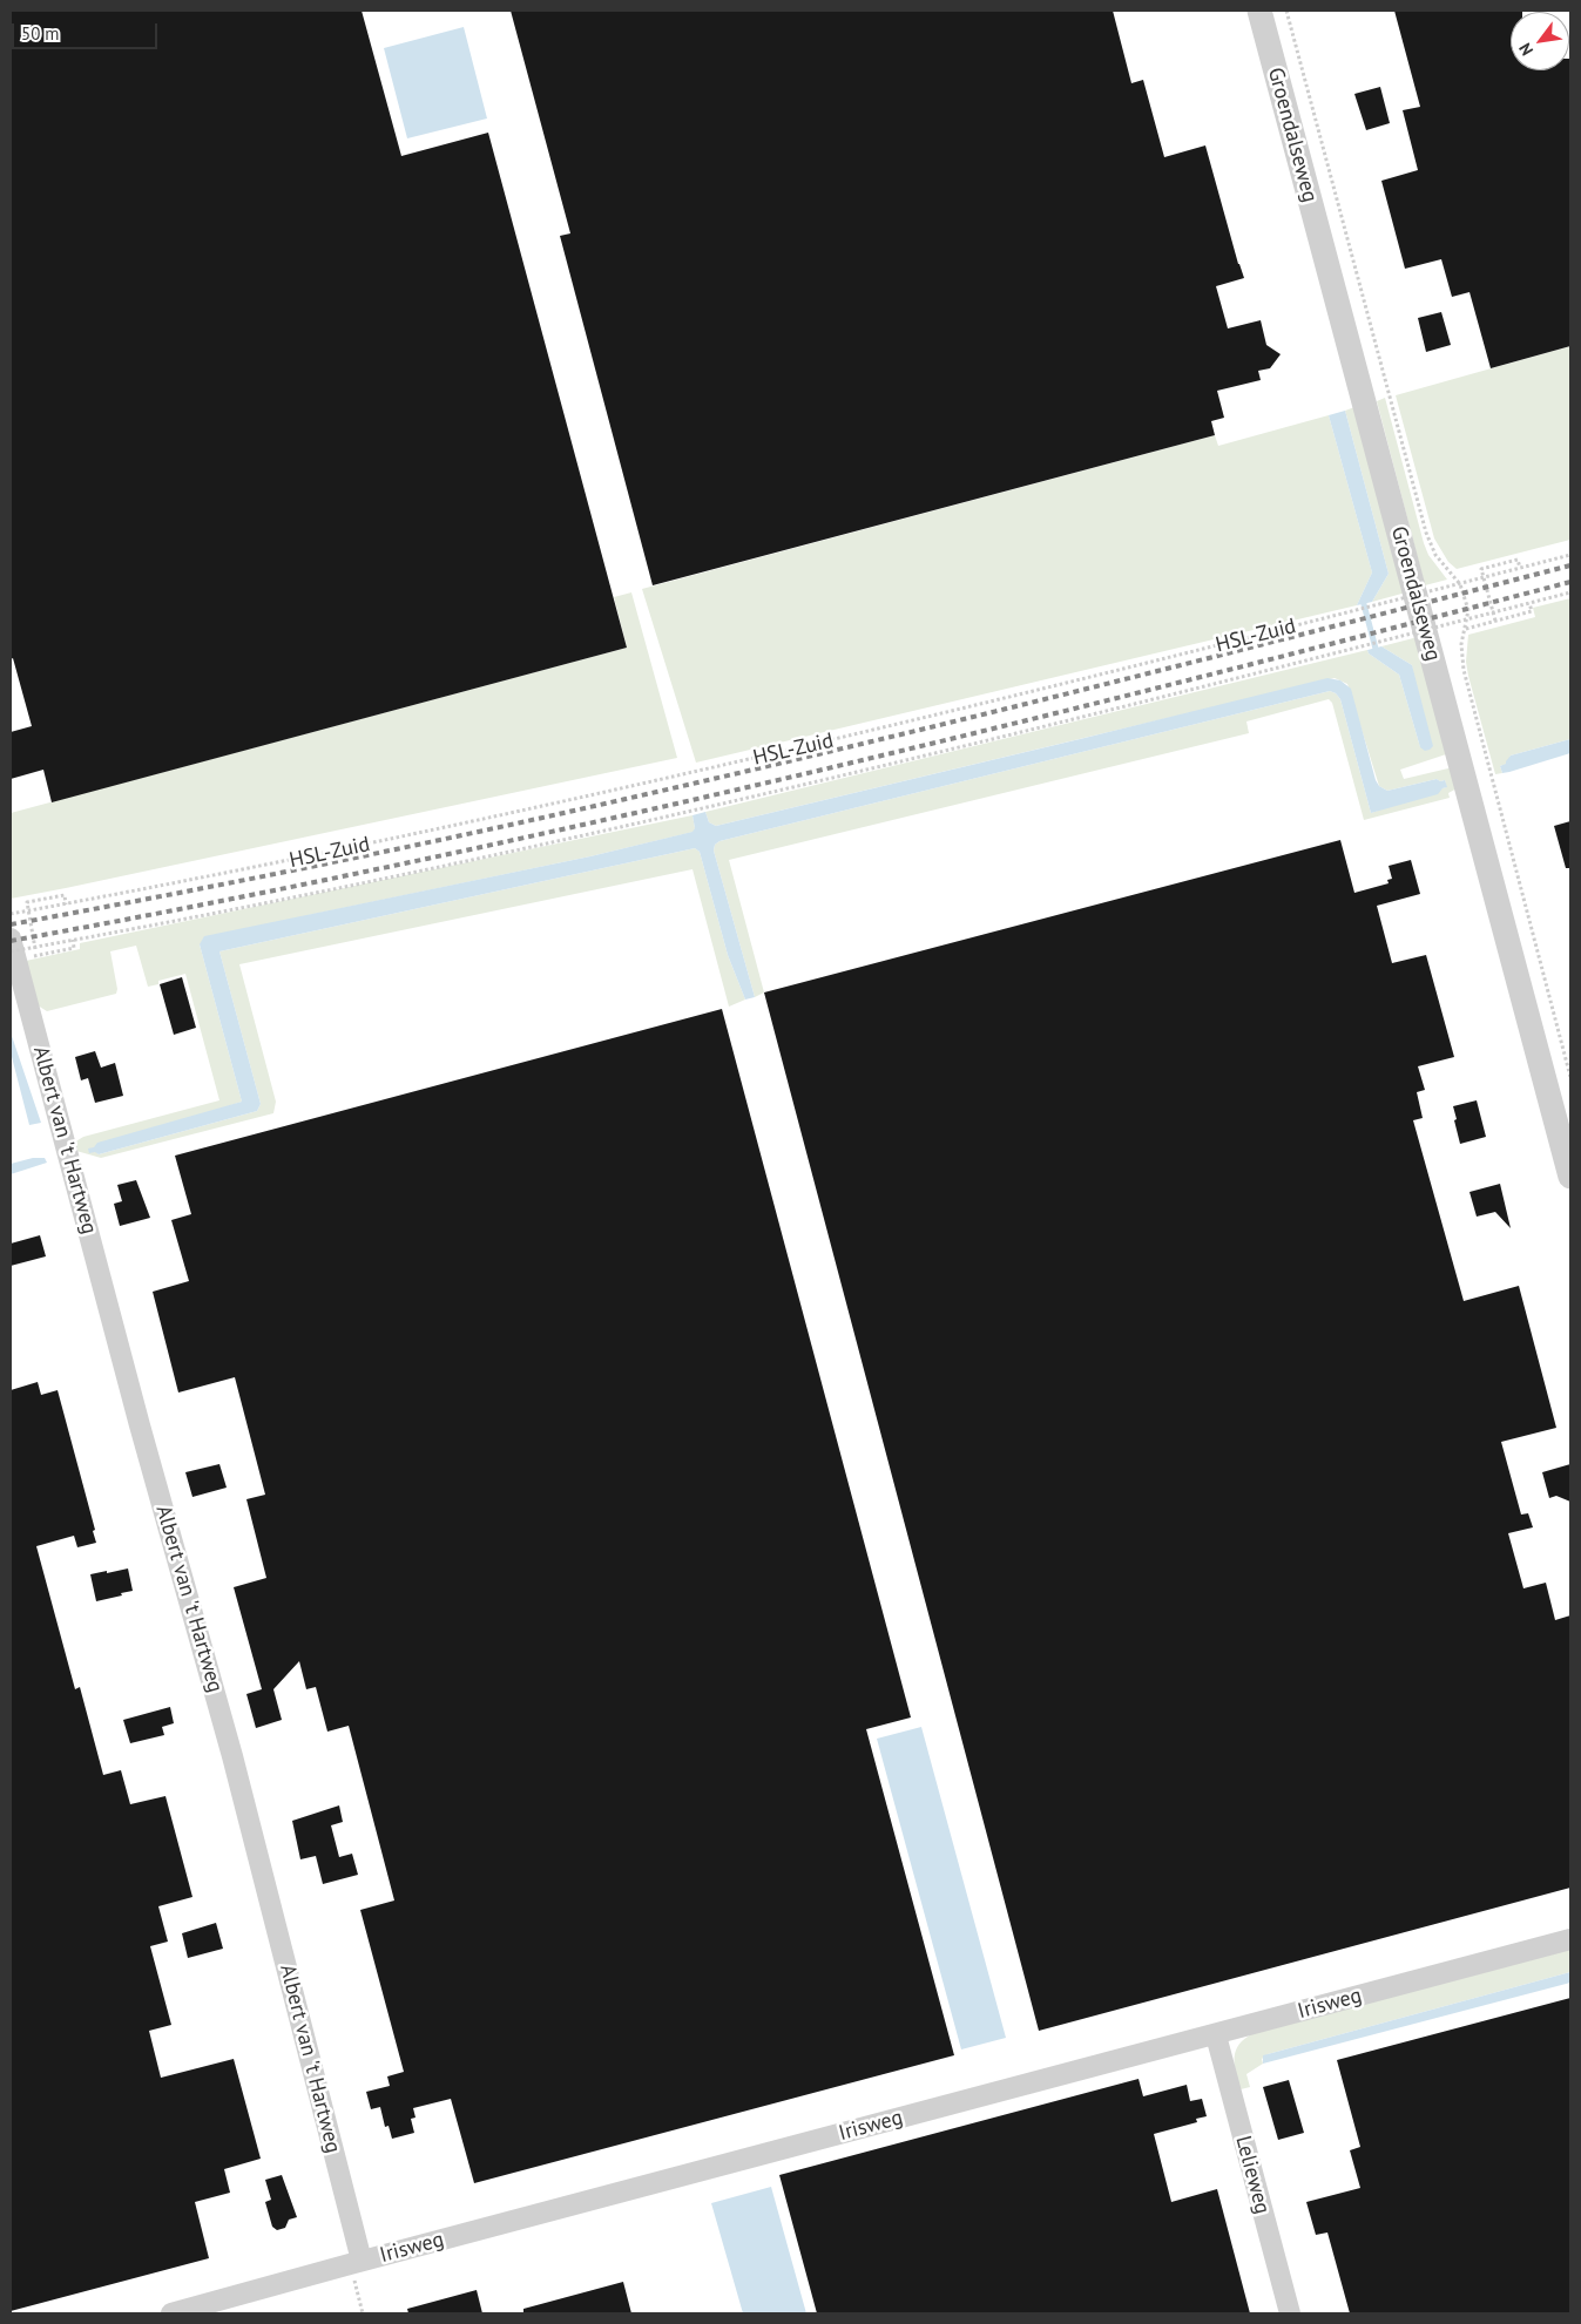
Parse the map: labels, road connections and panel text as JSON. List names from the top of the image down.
{
  "streets": {
    "street": [
      "Groendalseweg",
      "Albert van 't Hartweg",
      "Irisweg",
      "Lelieweg"
    ],
    "path": ["HSL-Zuid"]
  },
  "crossings": [
    ["Albert van 't Hartweg", "Irisweg"],
    ["Irisweg", "Lelieweg"]
  ],
  "scale_bar": "50 m",
  "north": "bottom left"
}
